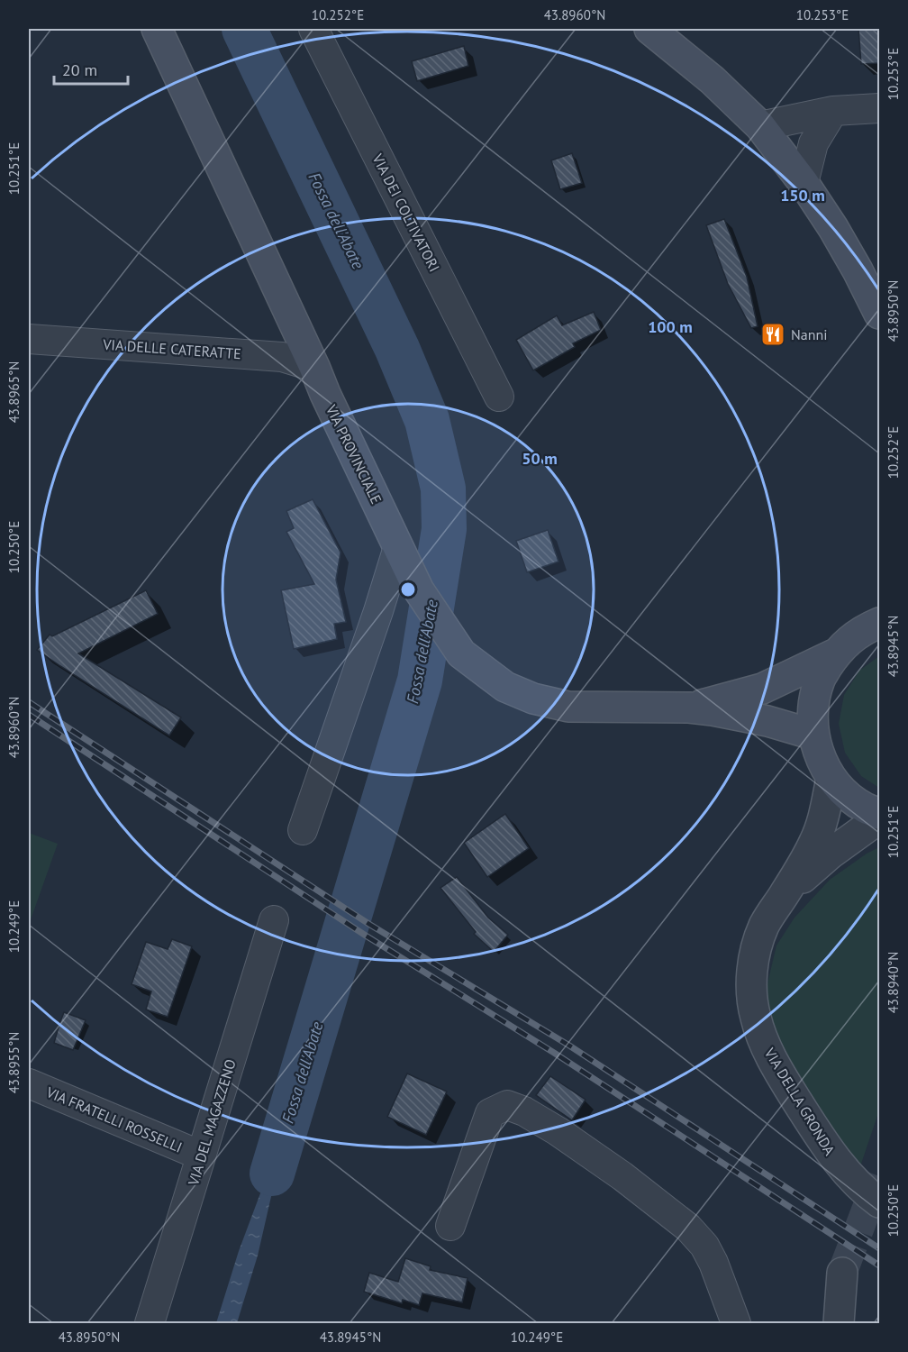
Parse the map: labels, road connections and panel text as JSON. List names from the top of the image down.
{
  "streets": {
    "main road": ["VIA PROVINCIALE"],
    "street": [
      "VIA DEI COLTIVATORI",
      "VIA DELLE CATERATTE",
      "VIA DELLA GRONDA",
      "VIA FRATELLI ROSSELLI",
      "VIA DEL MAGAZZENO"
    ]
  },
  "crossings": [
    ["VIA DELLE CATERATTE", "VIA PROVINCIALE"],
    ["VIA FRATELLI ROSSELLI", "VIA DEL MAGAZZENO"]
  ],
  "water": ["Fossa dell'Abate"],
  "places": {
    "restaurant": ["Nanni"]
  },
  "scale_bar": "20 m",
  "coordinates": [
    "10.252°E",
    "43.8960°N",
    "10.253°E",
    "10.251°E",
    "43.8950°N",
    "43.8965°N",
    "10.250°E",
    "43.8945°N",
    "10.249°E",
    "43.8940°N",
    "43.8955°N"
  ],
  "rings": ["150 m", "100 m", "50 m"]
}
